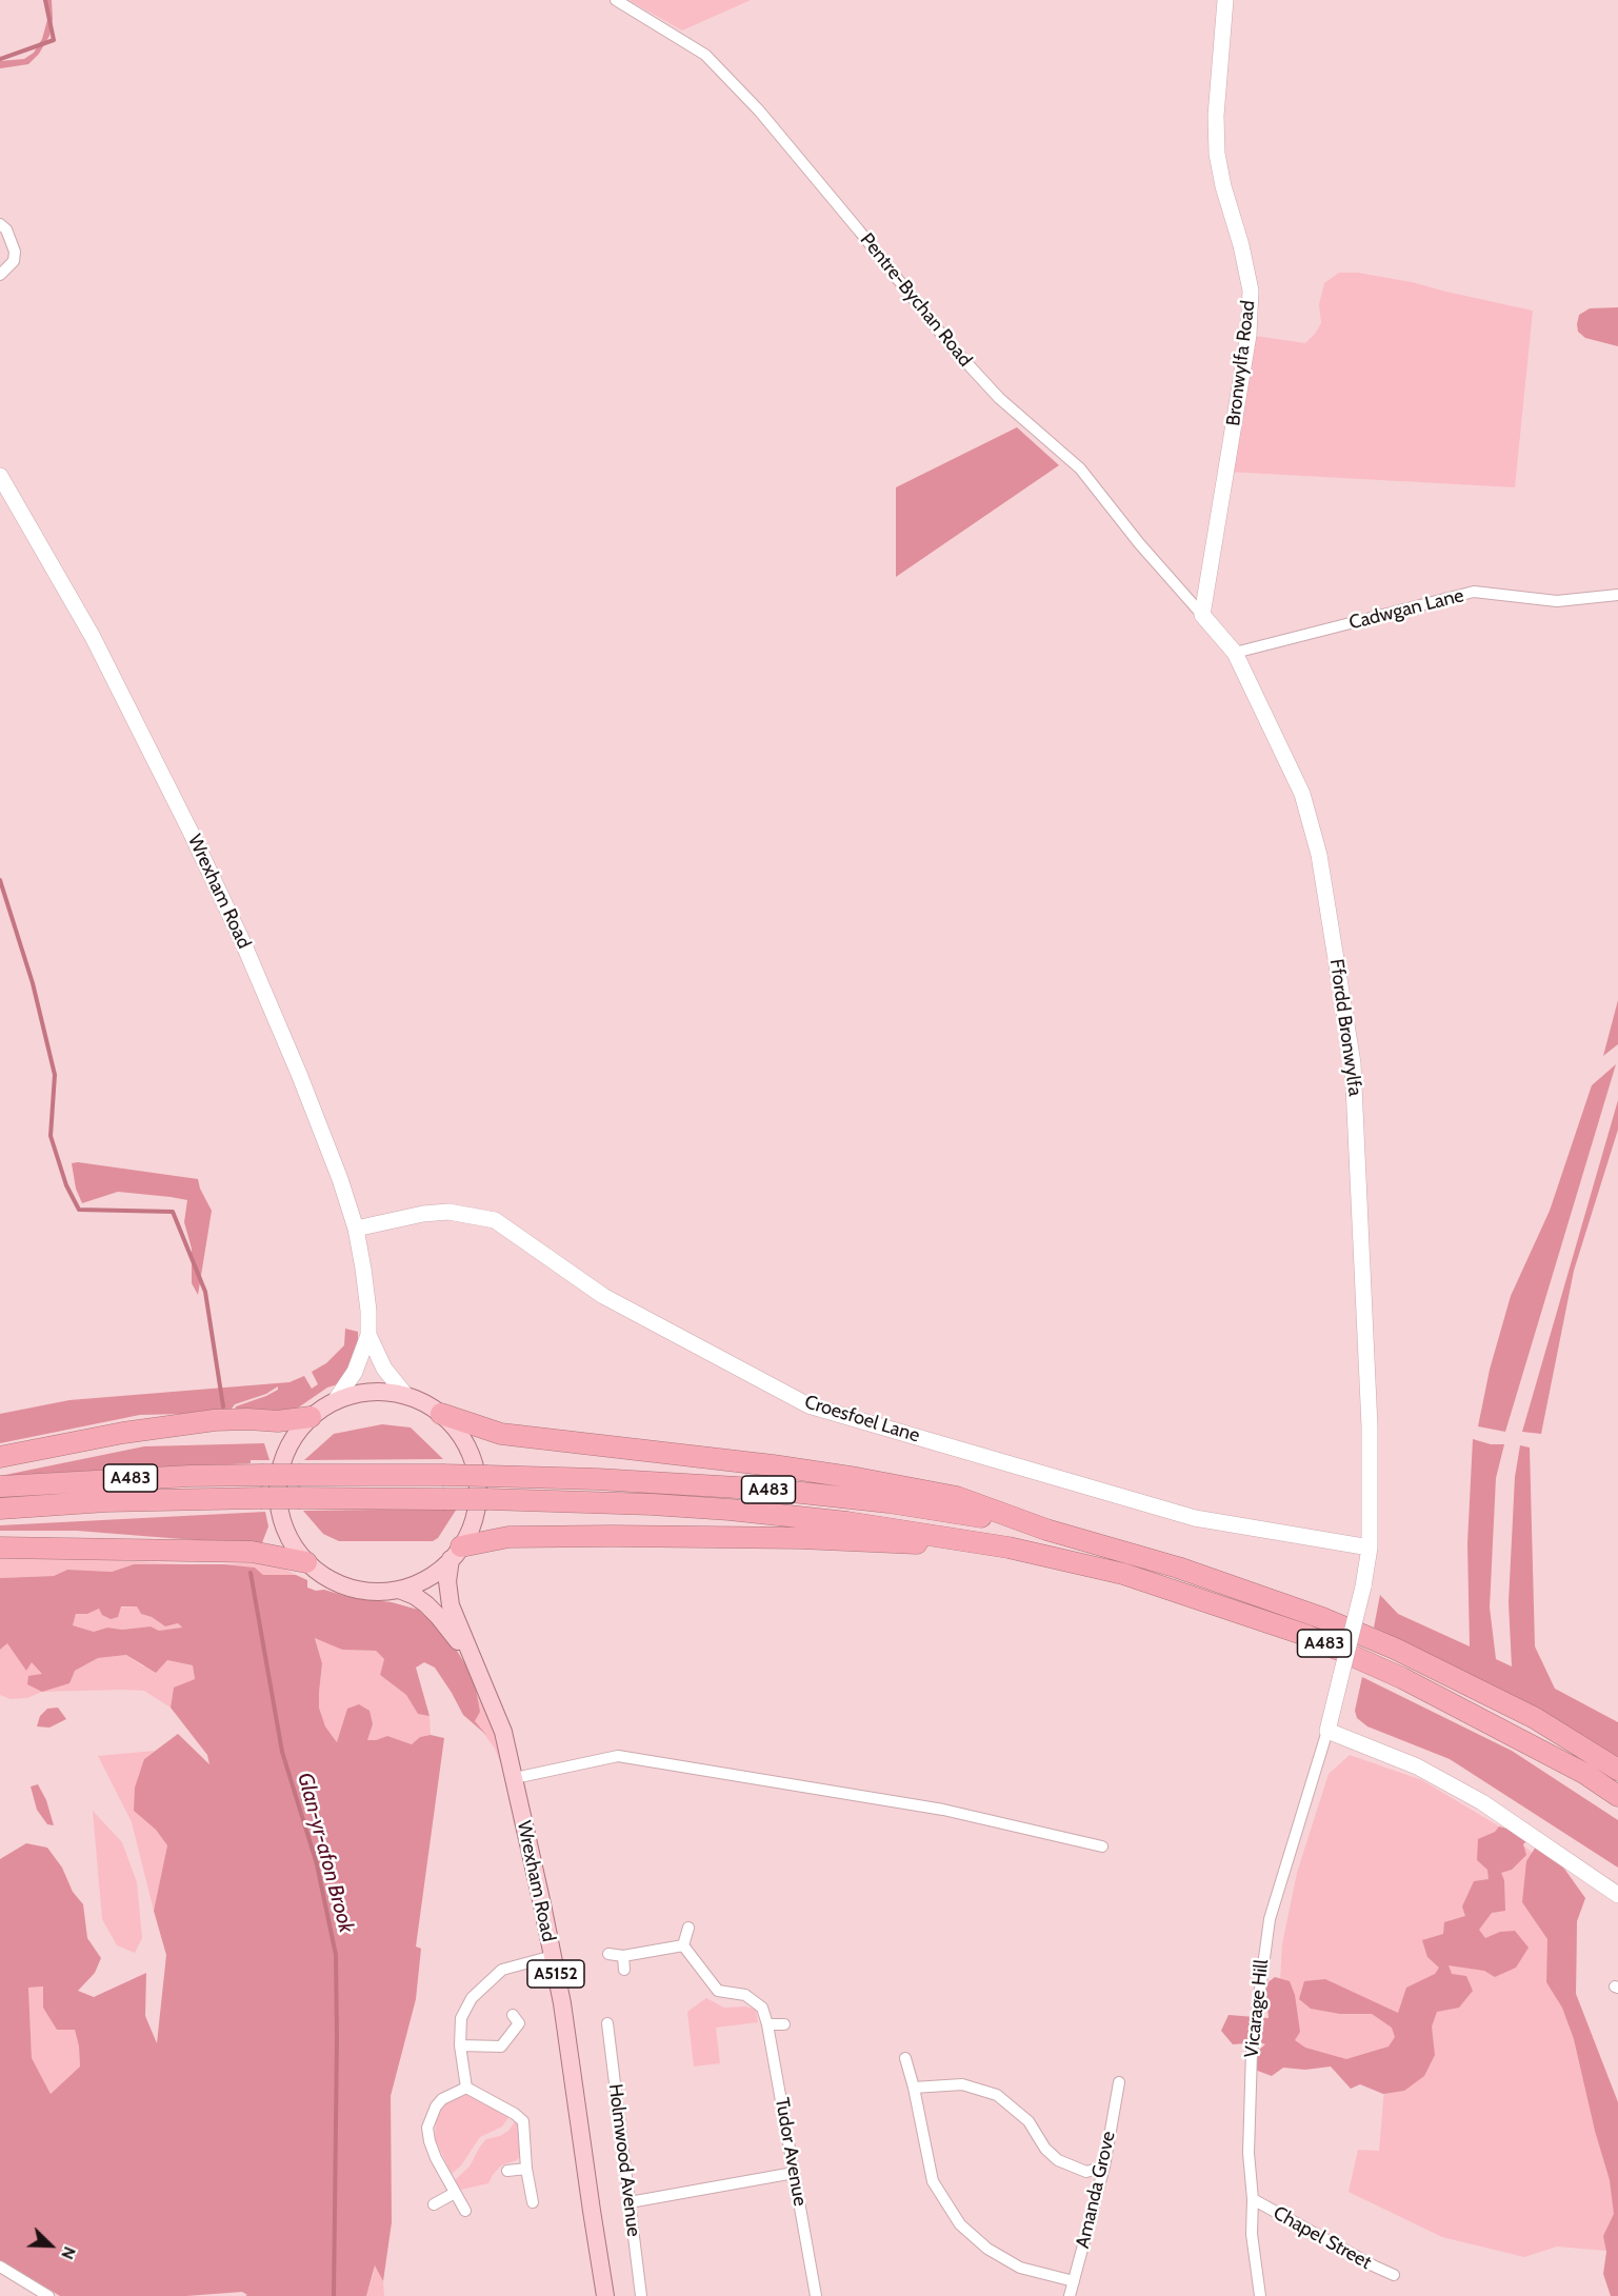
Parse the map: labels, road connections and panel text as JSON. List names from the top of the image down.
{
  "streets": {
    "highway": ["A483"],
    "main road": [
      "Bronwylfa Road",
      "Wrexham Road",
      "Ffordd Bronwylfa",
      "Croesfoel Lane",
      "A5152"
    ],
    "street": [
      "Pentre-Bychan Road",
      "Cadwgan Lane",
      "Vicarage Hill",
      "Tudor Avenue",
      "Holmwood Avenue",
      "Amanda Grove",
      "Chapel Street"
    ]
  },
  "crossings": [
    ["Pentre-Bychan Road", "Bronwylfa Road"],
    ["Pentre-Bychan Road", "Ffordd Bronwylfa"],
    ["Bronwylfa Road", "Ffordd Bronwylfa"],
    ["Cadwgan Lane", "Ffordd Bronwylfa"],
    ["Wrexham Road", "Croesfoel Lane"],
    ["Ffordd Bronwylfa", "Croesfoel Lane"],
    ["Vicarage Hill", "Chapel Street"]
  ],
  "water": ["Glan-yr-afon Brook"],
  "north": "bottom right"
}
